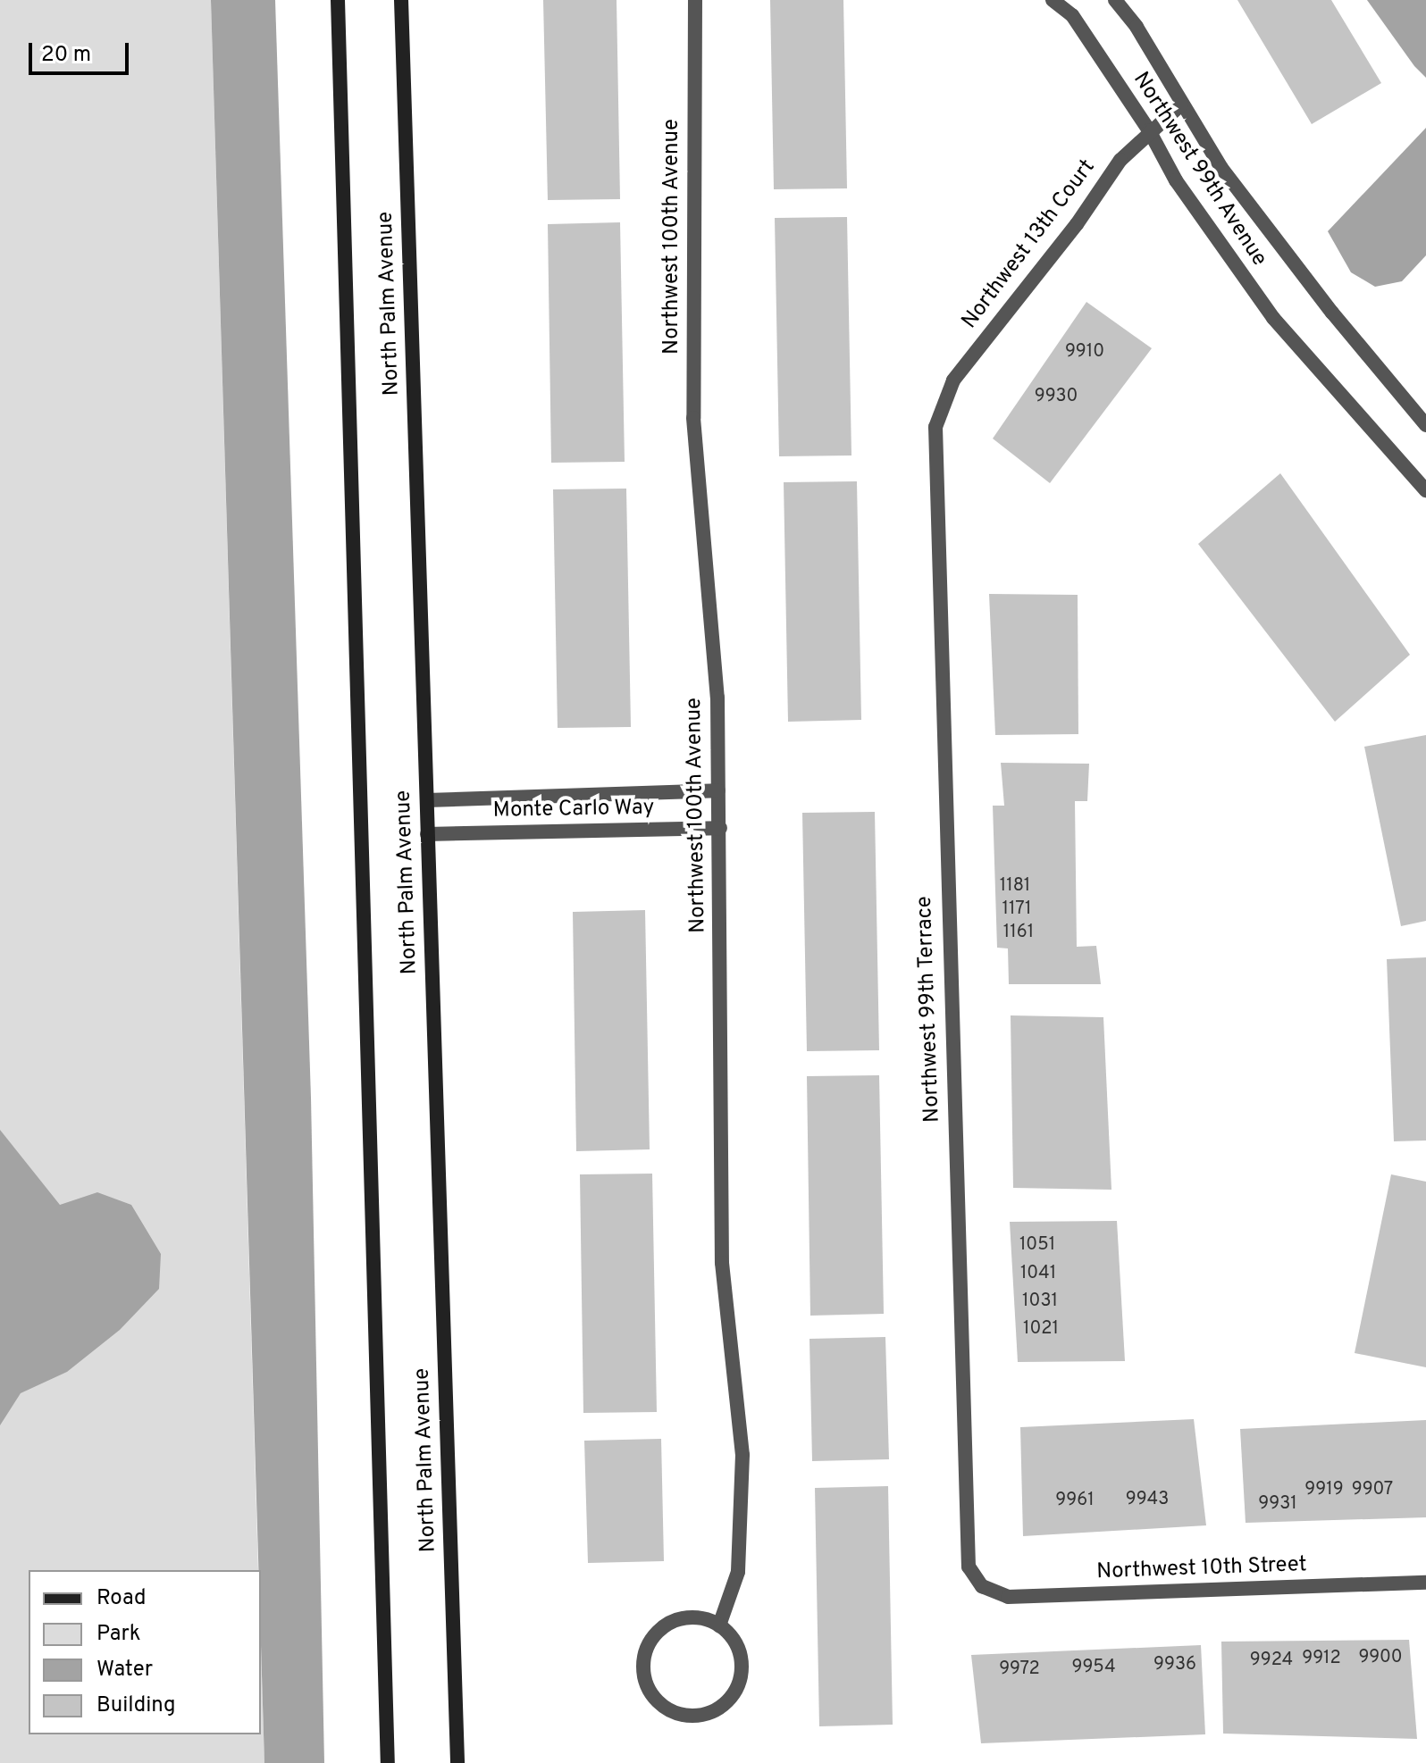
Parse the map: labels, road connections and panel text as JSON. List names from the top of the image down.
{
  "streets": {
    "main road": ["North Palm Avenue"],
    "street": [
      "Northwest 99th Avenue",
      "Northwest 100th Avenue",
      "Northwest 13th Court",
      "Monte Carlo Way",
      "Northwest 99th Terrace",
      "Northwest 10th Street"
    ]
  },
  "crossings": [
    ["Northwest 99th Avenue", "Northwest 13th Court"],
    ["Northwest 100th Avenue", "Monte Carlo Way"],
    ["Northwest 13th Court", "Northwest 99th Terrace"],
    ["North Palm Avenue", "Monte Carlo Way"],
    ["Northwest 99th Terrace", "Northwest 10th Street"]
  ],
  "house_numbers": [
    "9910",
    "9930",
    "1181",
    "1171",
    "1161",
    "1051",
    "1041",
    "1031",
    "1021",
    "9919",
    "9907",
    "9943",
    "9961",
    "9931",
    "9900",
    "9912",
    "9924",
    "9936",
    "9954",
    "9972"
  ],
  "legend": [
    "Road",
    "Park",
    "Water",
    "Building"
  ],
  "scale_bar": "20 m"
}
